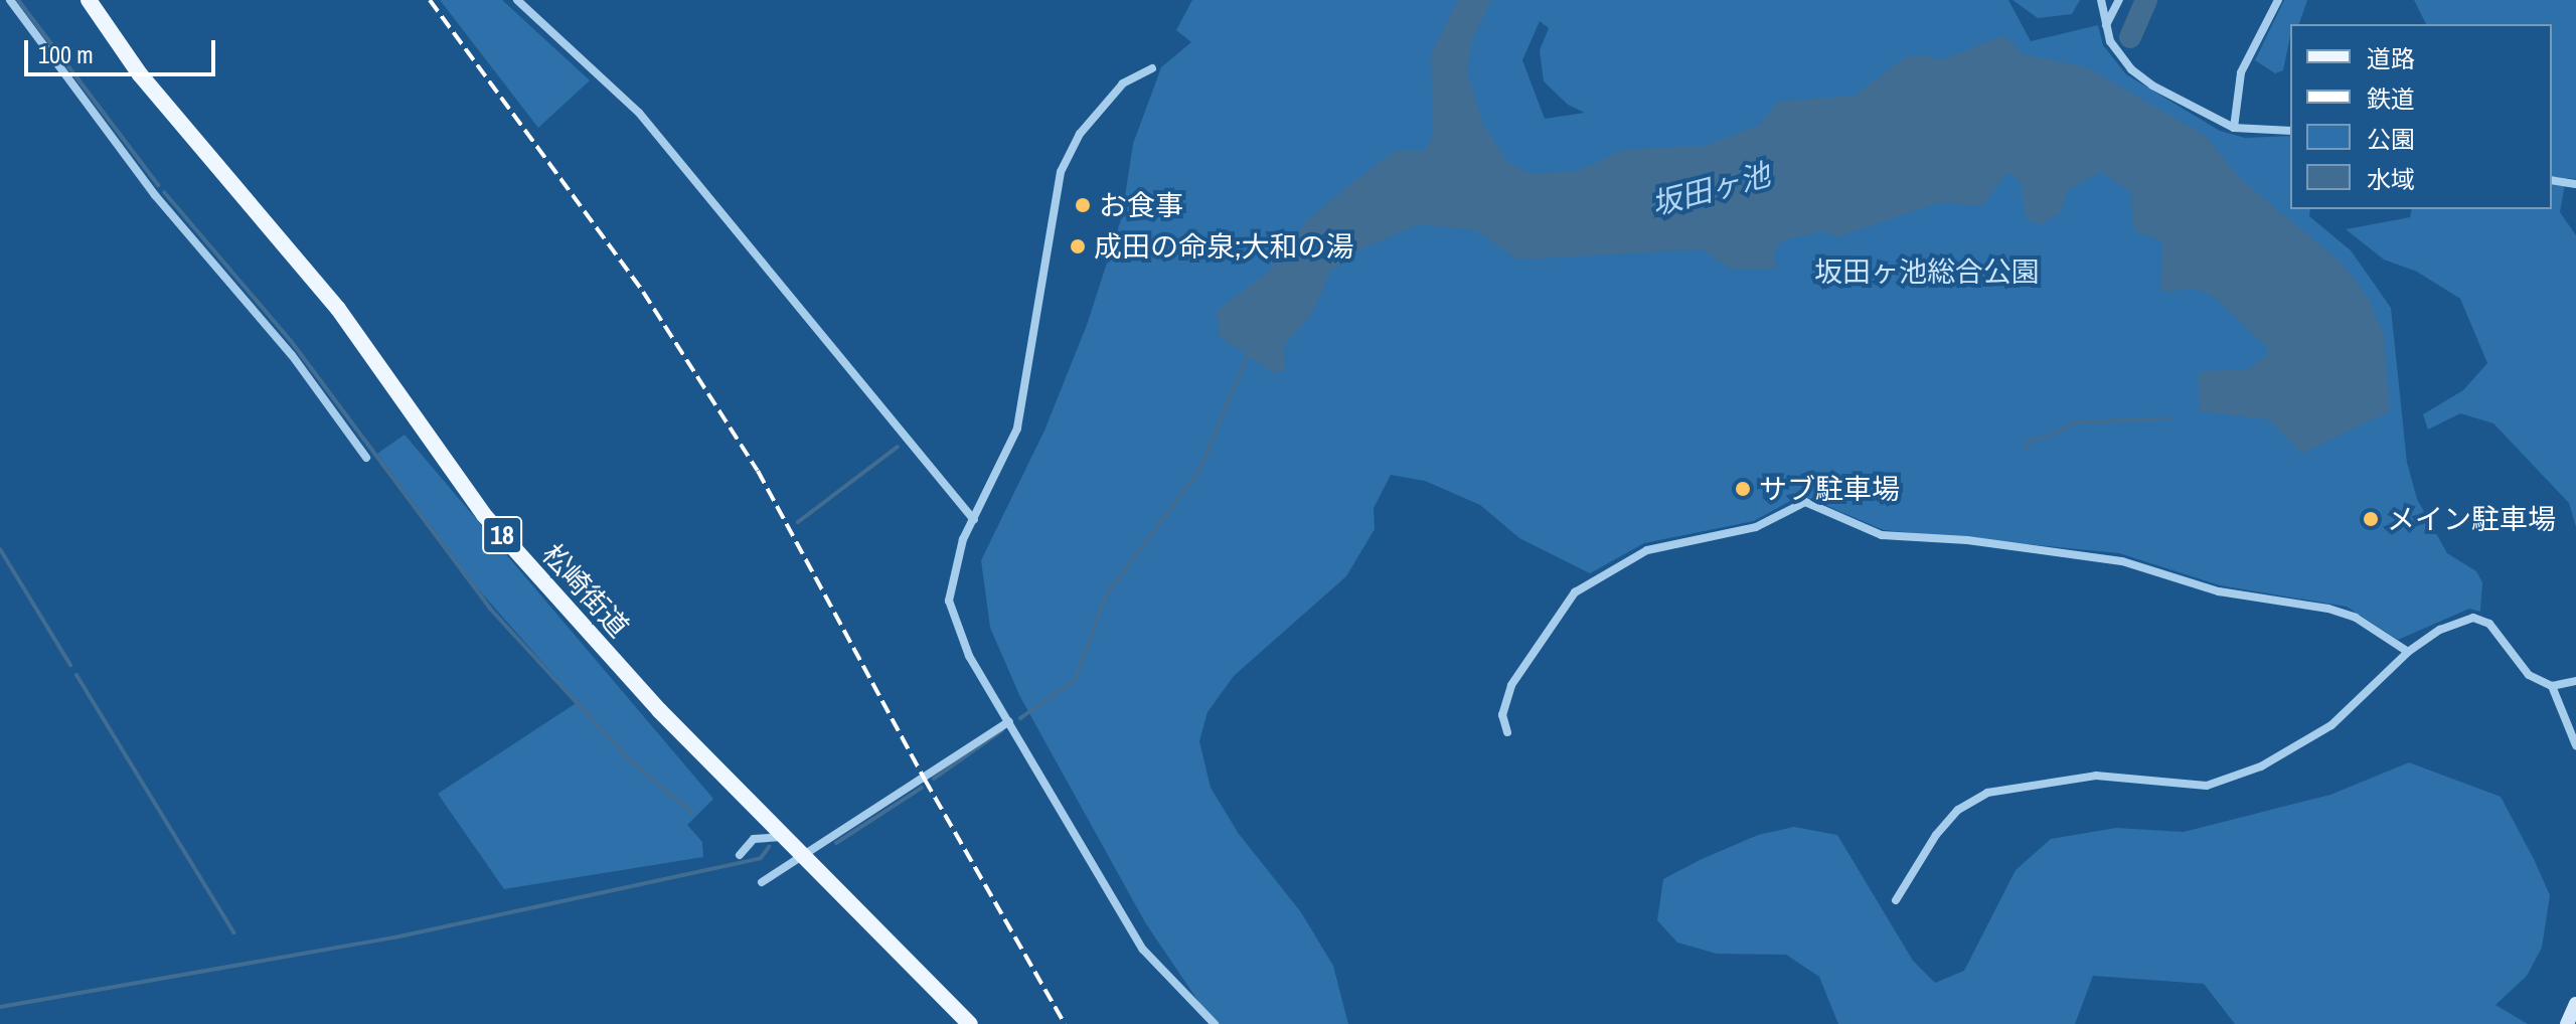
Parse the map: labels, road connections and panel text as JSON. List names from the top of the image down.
{
  "streets": {
    "main road": ["18", "松崎街道"]
  },
  "water": ["坂田ヶ池"],
  "parks": ["坂田ヶ池総合公園"],
  "places": [
    "お食事",
    "成田の命泉;大和の湯",
    "サブ駐車場",
    "メイン駐車場"
  ],
  "legend": [
    "道路",
    "鉄道",
    "公園",
    "水域"
  ],
  "scale_bar": "100 m"
}
